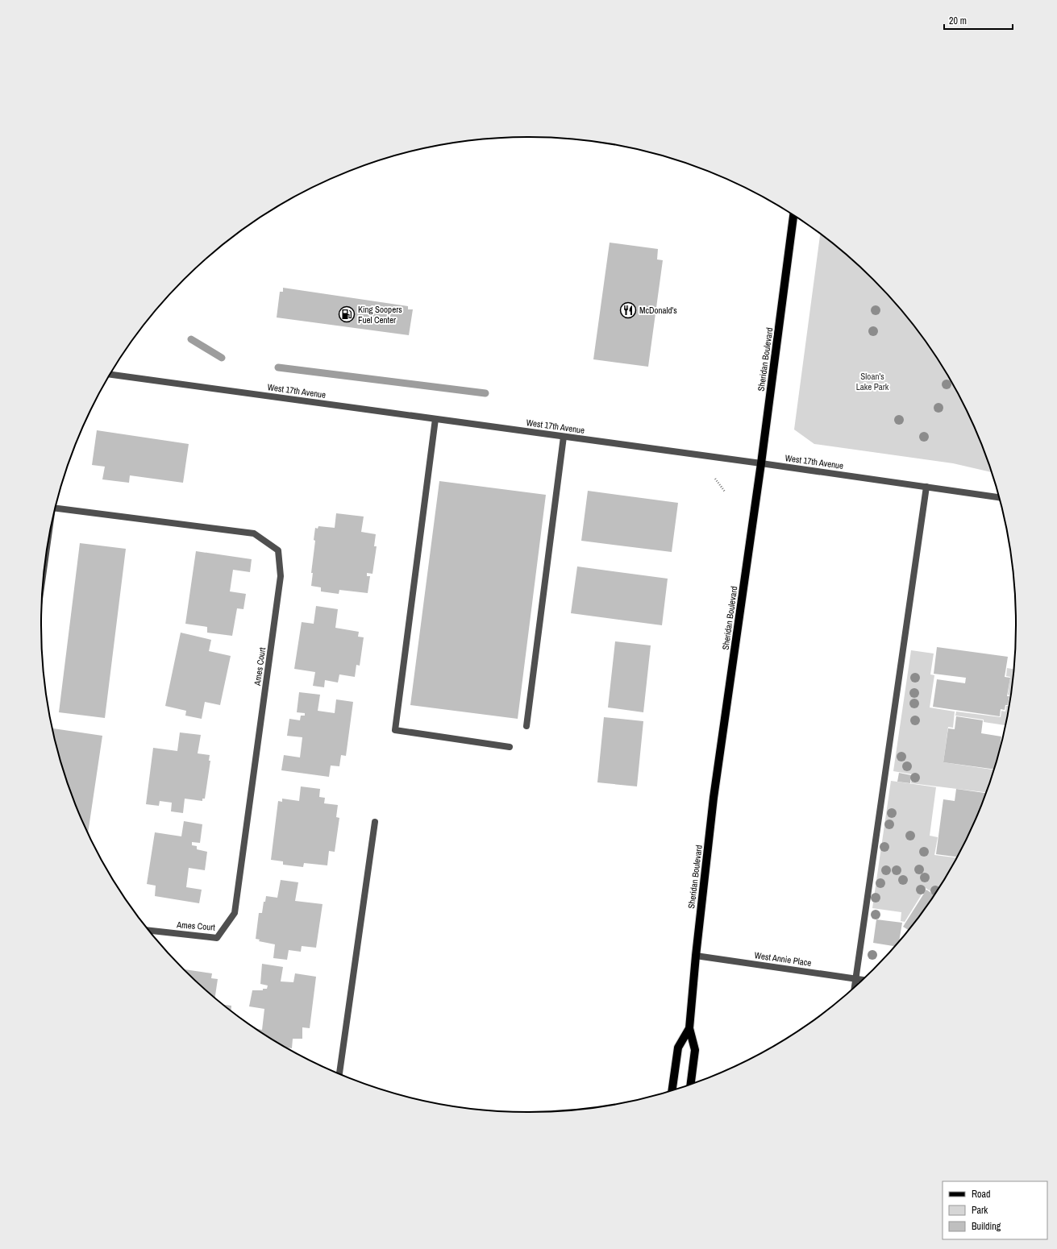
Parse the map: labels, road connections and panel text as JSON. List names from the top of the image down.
{
  "streets": {
    "main road": ["Sheridan Boulevard"],
    "street": ["West 17th Avenue", "Ames Court", "West Annie Place"]
  },
  "crossings": [
    ["Sheridan Boulevard", "West 17th Avenue"],
    ["Sheridan Boulevard", "West Annie Place"]
  ],
  "parks": ["Sloan's Lake Park"],
  "places": {
    "restaurant": ["McDonald's"],
    "fuel station": ["King Soopers Fuel Center"]
  },
  "legend": ["Road", "Park", "Building"],
  "scale_bar": "20 m"
}
